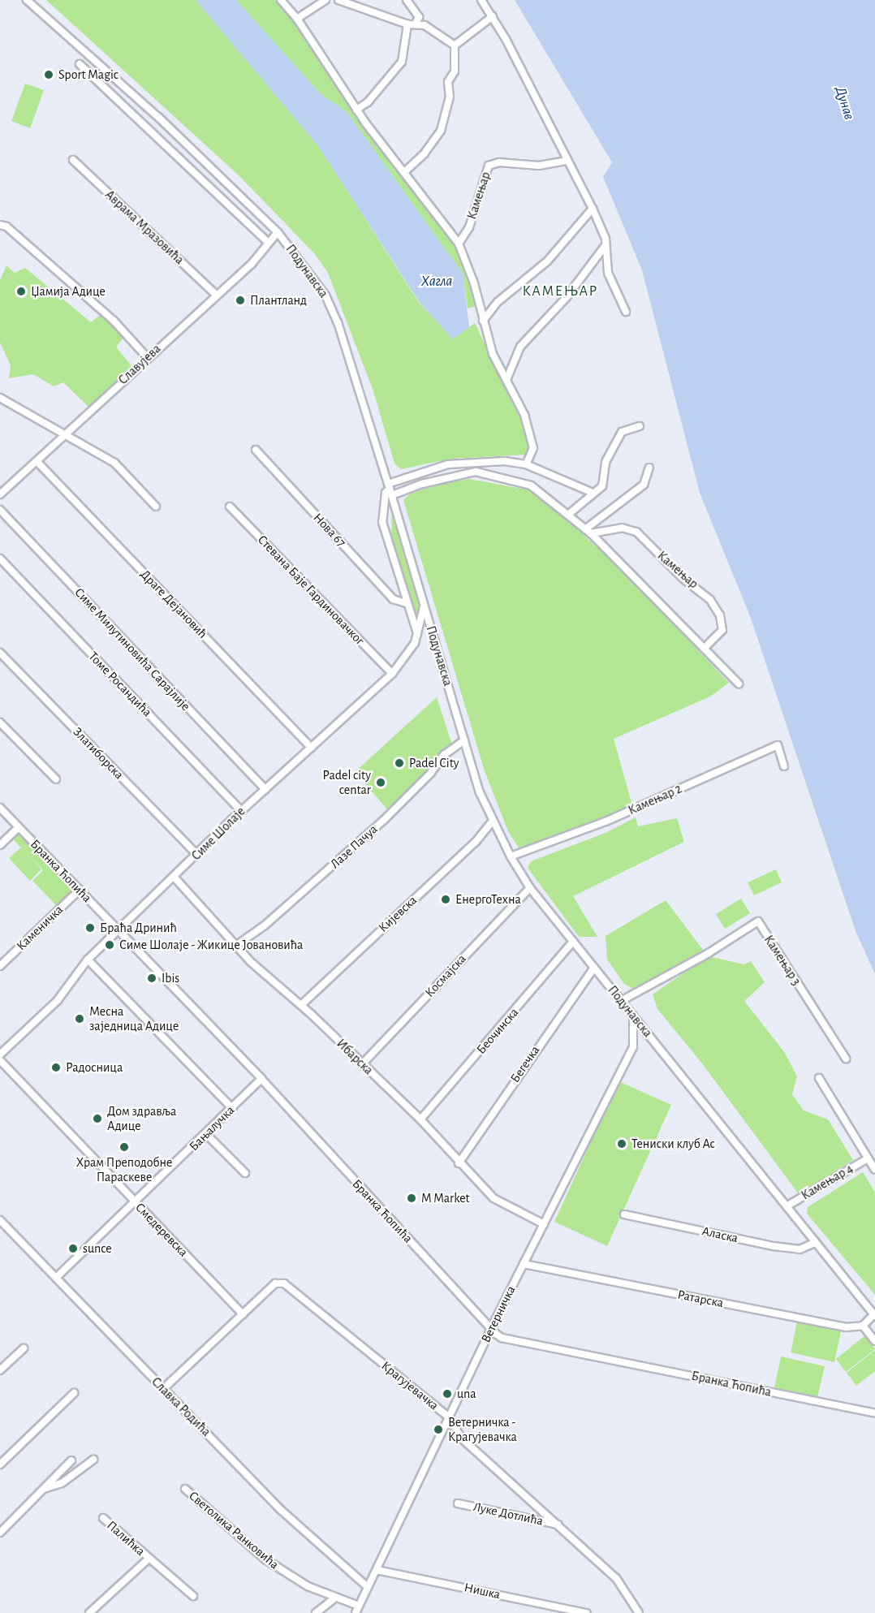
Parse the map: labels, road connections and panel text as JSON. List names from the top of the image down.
{
  "streets": {
    "street": [
      "Камењар",
      "Аврама Мразовића",
      "Подунавска",
      "Славујева",
      "Нова 67",
      "Стевана Баје Гардиновачког",
      "Драге Дејановић",
      "Симе Милутиновића Сарајлије",
      "Томе Росандића",
      "Златиборска",
      "Камењар 2",
      "Симе Шолаје",
      "Лазе Пачуа",
      "Бранка Ћопића",
      "Кијевска",
      "Каменичка",
      "Камењар 3",
      "Космајска",
      "Беочинска",
      "Ибарска",
      "Бегечка",
      "Бањалучка",
      "Камењар 4",
      "Смедеревска",
      "Аласка",
      "Ратарска",
      "Ветерничка",
      "Крагујевачка",
      "Славка Родића",
      "Луке Дотлића",
      "Светолика Ранковића",
      "Палићка",
      "Нишка"
    ]
  },
  "crossings": [
    ["Аврама Мразовића", "Славујева"],
    ["Подунавска", "Славујева"],
    ["Подунавска", "Камењар 2"],
    ["Подунавска", "Симе Шолаје"],
    ["Подунавска", "Лазе Пачуа"],
    ["Подунавска", "Кијевска"],
    ["Подунавска", "Камењар 3"],
    ["Подунавска", "Космајска"],
    ["Подунавска", "Беочинска"],
    ["Подунавска", "Бегечка"],
    ["Подунавска", "Камењар 4"],
    ["Подунавска", "Аласка"],
    ["Подунавска", "Ветерничка"],
    ["Славујева", "Драге Дејановић"],
    ["Стевана Баје Гардиновачког", "Симе Шолаје"],
    ["Драге Дејановић", "Симе Шолаје"],
    ["Симе Милутиновића Сарајлије", "Симе Шолаје"],
    ["Томе Росандића", "Симе Шолаје"],
    ["Златиборска", "Симе Шолаје"],
    ["Симе Шолаје", "Бранка Ћопића"],
    ["Симе Шолаје", "Ибарска"],
    ["Лазе Пачуа", "Ибарска"],
    ["Бранка Ћопића", "Каменичка"],
    ["Бранка Ћопића", "Бањалучка"],
    ["Бранка Ћопића", "Ветерничка"],
    ["Кијевска", "Ибарска"],
    ["Космајска", "Ибарска"],
    ["Беочинска", "Ибарска"],
    ["Ибарска", "Бегечка"],
    ["Ибарска", "Ветерничка"],
    ["Бањалучка", "Смедеревска"],
    ["Бањалучка", "Славка Родића"],
    ["Смедеревска", "Крагујевачка"],
    ["Ратарска", "Ветерничка"],
    ["Ветерничка", "Крагујевачка"],
    ["Ветерничка", "Славка Родића"],
    ["Ветерничка", "Светолика Ранковића"],
    ["Ветерничка", "Нишка"],
    ["Крагујевачка", "Славка Родића"],
    ["Крагујевачка", "Луке Дотлића"]
  ],
  "districts": ["КАМЕЊАР"],
  "water": ["Дунав", "Хагла"],
  "places": [
    "Sport Magic",
    "Џамија Адице",
    "Плантланд",
    "Padel City",
    "Padel city centar",
    "ЕнергоТехна",
    "Браћа Дринић",
    "Симе Шолаје - Жикице Јовановића",
    "Ibis",
    "Месна заједница Адице",
    "Радосница",
    "Дом здравља Адице",
    "Тениски клуб Ас",
    "Храм Преподобне Параскеве",
    "M Market",
    "sunce",
    "una",
    "Ветерничка - Крагујевачка"
  ]
}
